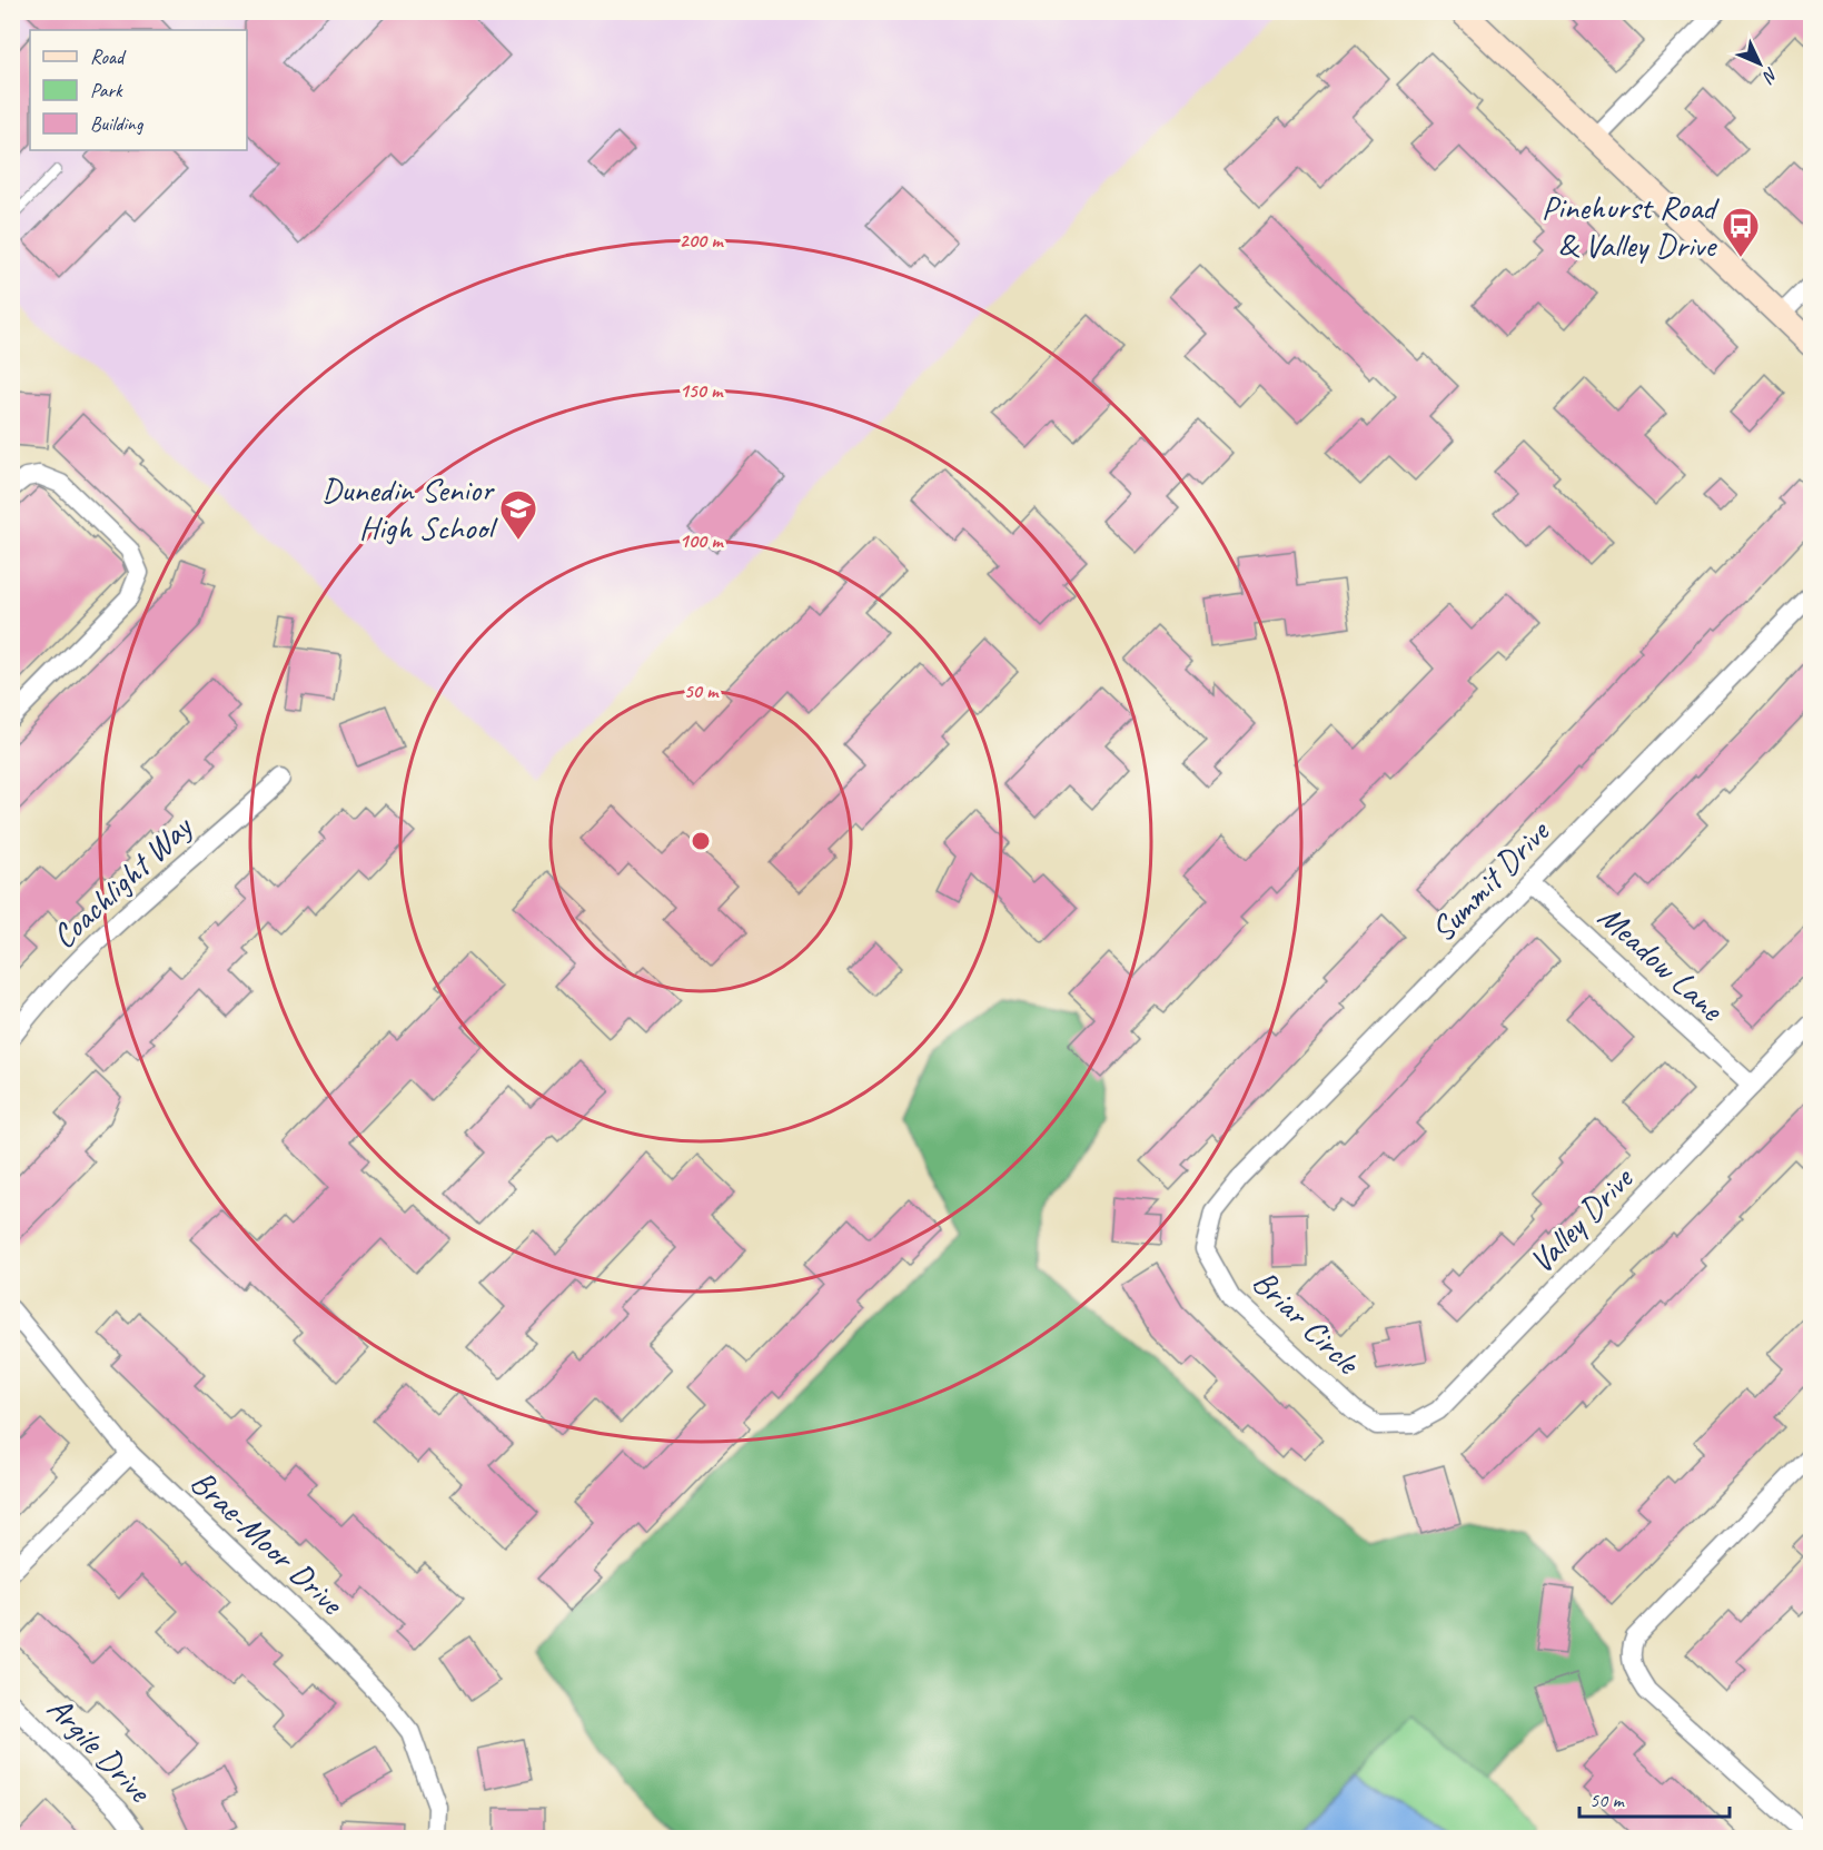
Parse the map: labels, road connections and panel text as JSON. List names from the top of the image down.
{
  "streets": {
    "street": [
      "Summit Drive",
      "Coachlight Way",
      "Meadow Lane",
      "Valley Drive",
      "Briar Circle",
      "Brae-Moor Drive",
      "Argile Drive"
    ]
  },
  "crossings": [
    ["Summit Drive", "Meadow Lane"],
    ["Summit Drive", "Briar Circle"],
    ["Meadow Lane", "Valley Drive"],
    ["Valley Drive", "Briar Circle"]
  ],
  "places": {
    "bus stop": ["Pinehurst Road & Valley Drive"],
    "school or university": ["Dunedin Senior High School"]
  },
  "legend": ["Road", "Park", "Building"],
  "scale_bar": "50 m",
  "north": "bottom right",
  "rings": [
    "200 m",
    "150 m",
    "100 m",
    "50 m"
  ]
}
